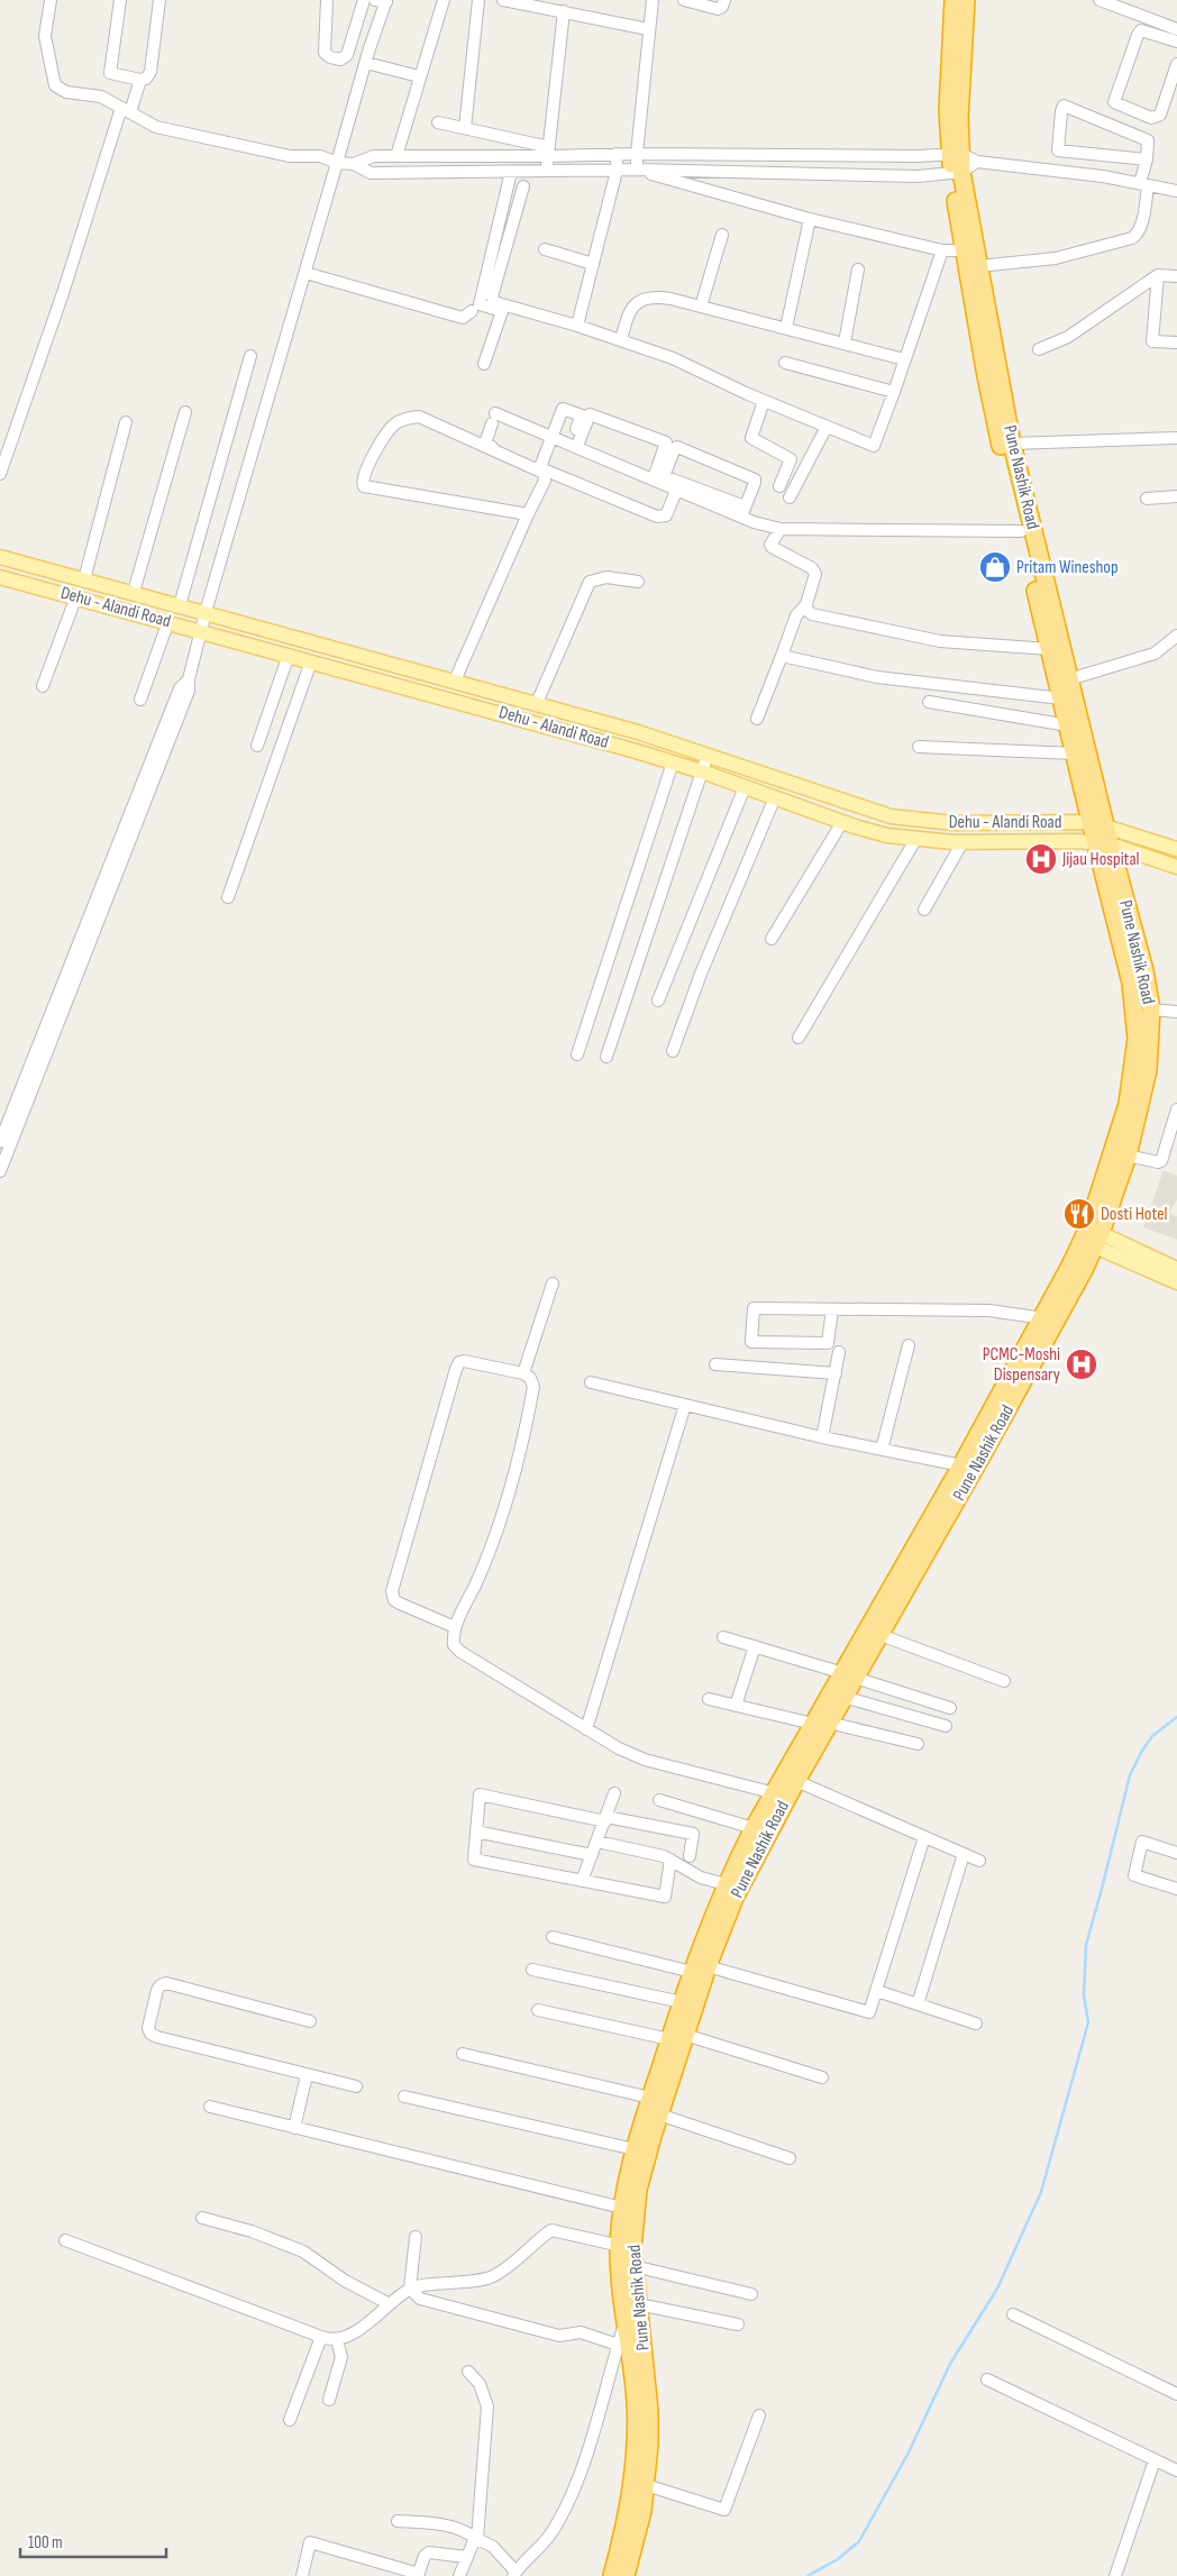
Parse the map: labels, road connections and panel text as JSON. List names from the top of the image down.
{
  "streets": {
    "highway": ["Pune Nashik Road"],
    "main road": ["Dehu - Alandi Road"]
  },
  "crossings": [
    ["Pune Nashik Road", "Dehu - Alandi Road"]
  ],
  "places": {
    "shop": ["Pritam Wineshop"],
    "hospital": ["Jijau Hospital", "PCMC-Moshi Dispensary"],
    "restaurant": ["Dosti Hotel"]
  },
  "scale_bar": "100 m"
}
